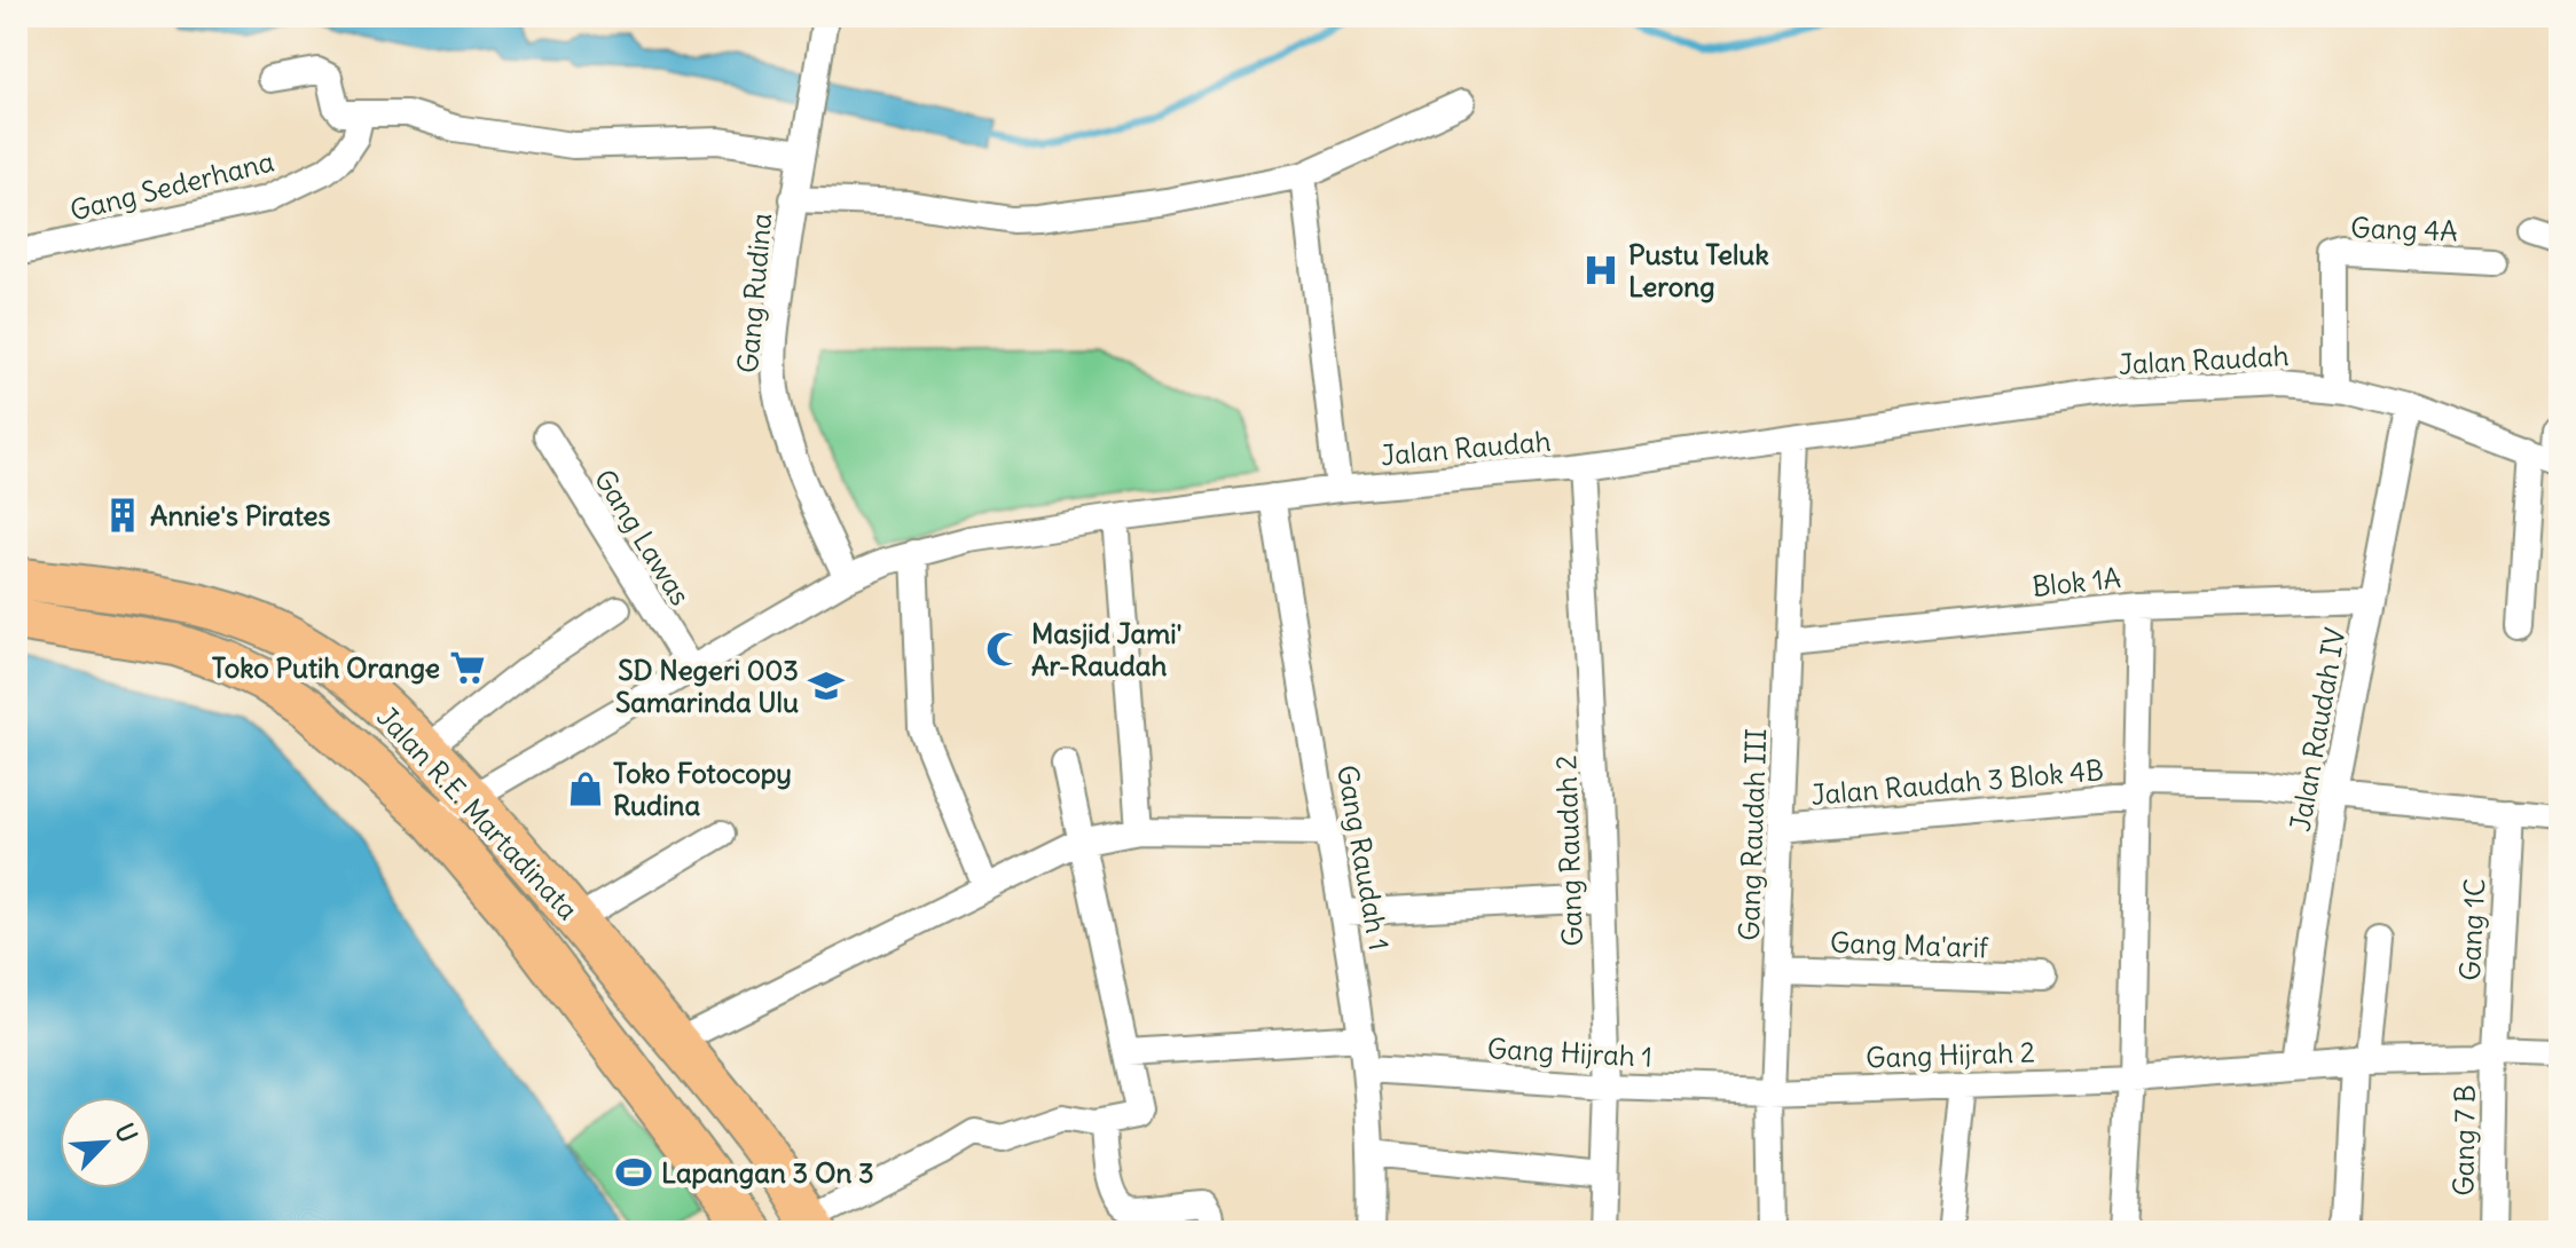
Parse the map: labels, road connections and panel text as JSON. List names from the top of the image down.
{
  "streets": {
    "highway": ["Jalan R.E. Martadinata"],
    "street": [
      "Gang Sederhana",
      "Gang 4A",
      "Gang Rudina",
      "Jalan Raudah",
      "Gang Lawas",
      "Blok 1A",
      "Jalan Raudah IV",
      "Jalan Raudah 3 Blok 4B",
      "Gang Raudah III",
      "Gang Raudah 2",
      "Gang Raudah 1",
      "Gang 1C",
      "Gang Ma'arif",
      "Gang Hijrah 1",
      "Gang Hijrah 2",
      "Gang 7 B"
    ]
  },
  "crossings": [
    ["Gang 4A", "Jalan Raudah"],
    ["Gang Rudina", "Jalan Raudah"],
    ["Jalan Raudah", "Gang Lawas"],
    ["Jalan Raudah", "Jalan Raudah IV"],
    ["Jalan Raudah", "Jalan R.E. Martadinata"],
    ["Jalan Raudah", "Gang Raudah III"],
    ["Jalan Raudah", "Gang Raudah 2"],
    ["Jalan Raudah", "Gang Raudah 1"],
    ["Blok 1A", "Jalan Raudah IV"],
    ["Blok 1A", "Gang Raudah III"],
    ["Jalan Raudah IV", "Jalan Raudah 3 Blok 4B"],
    ["Jalan Raudah IV", "Gang Hijrah 2"],
    ["Jalan Raudah 3 Blok 4B", "Gang Raudah III"],
    ["Jalan Raudah 3 Blok 4B", "Gang 1C"],
    ["Gang Raudah III", "Gang Ma'arif"],
    ["Gang Raudah III", "Gang Hijrah 1"],
    ["Gang Raudah III", "Gang Hijrah 2"],
    ["Gang Raudah 2", "Gang Hijrah 1"],
    ["Gang Raudah 1", "Gang Hijrah 1"],
    ["Gang 1C", "Gang Hijrah 2"],
    ["Gang 1C", "Gang 7 B"],
    ["Gang Hijrah 1", "Gang Hijrah 2"],
    ["Gang Hijrah 2", "Gang 7 B"]
  ],
  "places": {
    "hospital": ["Pustu Teluk Lerong"],
    "building": ["Annie's Pirates"],
    "mosque": ["Masjid Jami' Ar-Raudah"],
    "supermarket": ["Toko Putih Orange"],
    "school or university": ["SD Negeri 003 Samarinda Ulu"],
    "shop": ["Toko Fotocopy Rudina"],
    "sports": ["Lapangan 3 On 3"]
  },
  "north": "top right"
}
